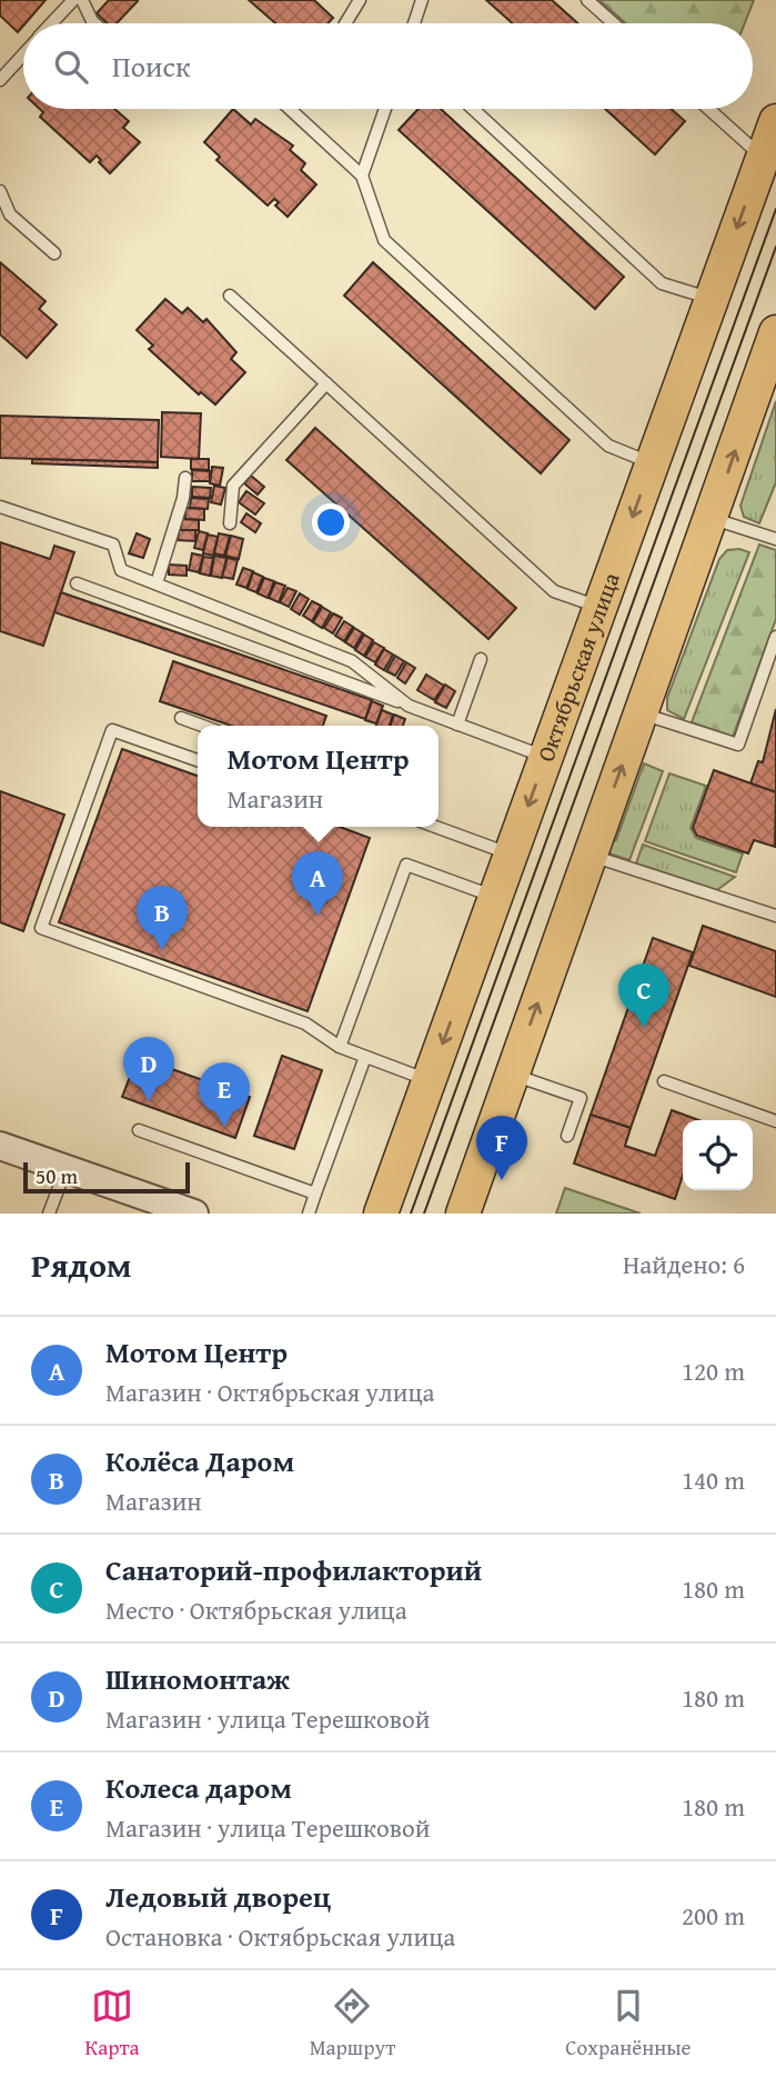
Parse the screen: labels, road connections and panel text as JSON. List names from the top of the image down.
{
  "streets": {
    "main road": ["Октябрьская улица"]
  },
  "scale_bar": "50 m",
  "page": {
    "search": "Поиск",
    "popup": ["Мотом Центр", "Магазин"],
    "pins": [
      "A",
      "B",
      "C",
      "D",
      "E",
      "F"
    ],
    "scale": "50 m",
    "heading": ["Рядом", "Найдено: 6"],
    "list": [
      {
        "mark": "A",
        "name": "Мотом Центр",
        "note": "Магазин · Октябрьская улица",
        "value": "120 m"
      },
      {
        "mark": "B",
        "name": "Колёса Даром",
        "note": "Магазин",
        "value": "140 m"
      },
      {
        "mark": "C",
        "name": "Санаторий-профилакторий",
        "note": "Место · Октябрьская улица",
        "value": "180 m"
      },
      {
        "mark": "D",
        "name": "Шиномонтаж",
        "note": "Магазин · улица Терешковой",
        "value": "180 m"
      },
      {
        "mark": "E",
        "name": "Колеса даром",
        "note": "Магазин · улица Терешковой",
        "value": "180 m"
      },
      {
        "mark": "F",
        "name": "Ледовый дворец",
        "note": "Остановка · Октябрьская улица",
        "value": "200 m"
      }
    ],
    "nav": ["Карта", "Маршрут", "Сохранённые"]
  }
}
